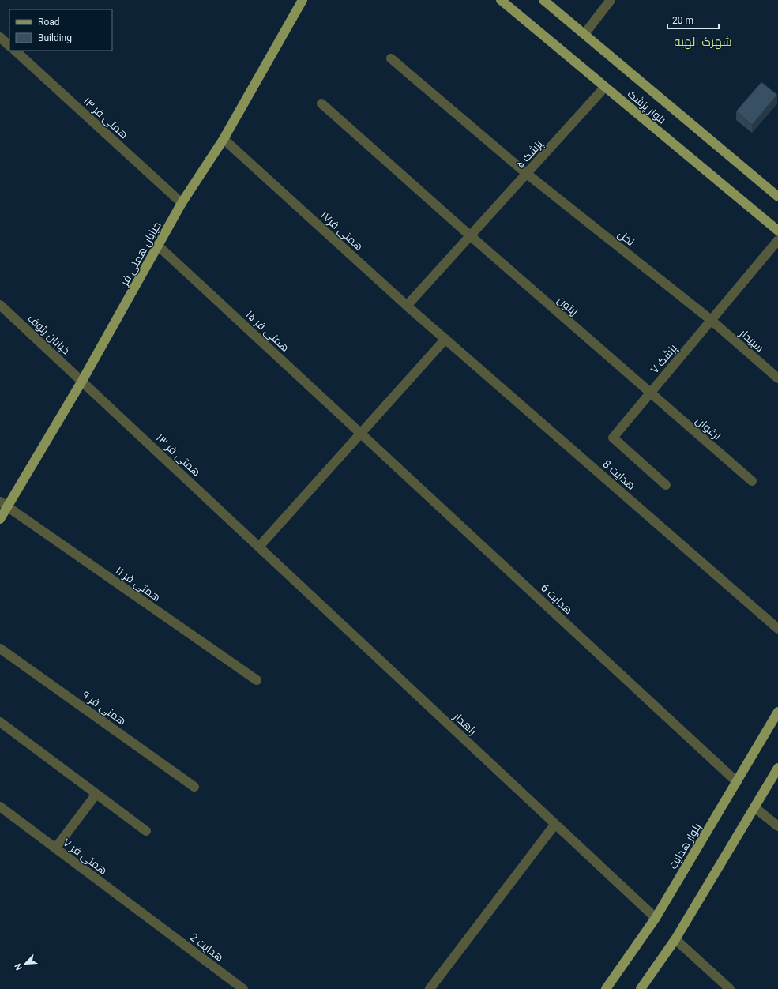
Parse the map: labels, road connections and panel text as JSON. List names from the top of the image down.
{
  "streets": {
    "main road": ["بلوار پزشک", "خیابان همتی فر", "بلوار هدایت"],
    "street": [
      "همتی فر ۱۴",
      "پزشک ۵",
      "همتی فر۱۷",
      "نخل",
      "زیتون",
      "همتی فر ۱۵",
      "خیابان رئوف",
      "سپیدار",
      "پزشک ۷",
      "ارغوان",
      "همتی فر ۱۳",
      "هدایت 8",
      "همتی فر ۱۱",
      "هدایت 6",
      "همتی فر ۹",
      "راهدار",
      "همتی فر ۷",
      "هدایت 2"
    ]
  },
  "crossings": [
    ["بلوار پزشک", "پزشک ۵"],
    ["همتی فر ۱۴", "خیابان همتی فر"],
    ["پزشک ۵", "همتی فر۱۷"],
    ["پزشک ۵", "نخل"],
    ["پزشک ۵", "زیتون"],
    ["همتی فر۱۷", "خیابان همتی فر"],
    ["همتی فر۱۷", "هدایت 8"],
    ["نخل", "سپیدار"],
    ["نخل", "پزشک ۷"],
    ["خیابان همتی فر", "همتی فر ۱۵"],
    ["خیابان همتی فر", "خیابان رئوف"],
    ["خیابان همتی فر", "همتی فر ۱۳"],
    ["خیابان همتی فر", "همتی فر ۱۱"],
    ["زیتون", "پزشک ۷"],
    ["زیتون", "ارغوان"],
    ["همتی فر ۱۵", "هدایت 6"],
    ["خیابان رئوف", "همتی فر ۱۳"],
    ["سپیدار", "پزشک ۷"],
    ["پزشک ۷", "ارغوان"],
    ["همتی فر ۱۳", "راهدار"],
    ["هدایت 6", "بلوار هدایت"],
    ["راهدار", "بلوار هدایت"],
    ["همتی فر ۷", "هدایت 2"]
  ],
  "districts": ["شهرک الهیه"],
  "legend": ["Road", "Building"],
  "scale_bar": "20 m",
  "north": "bottom left"
}
